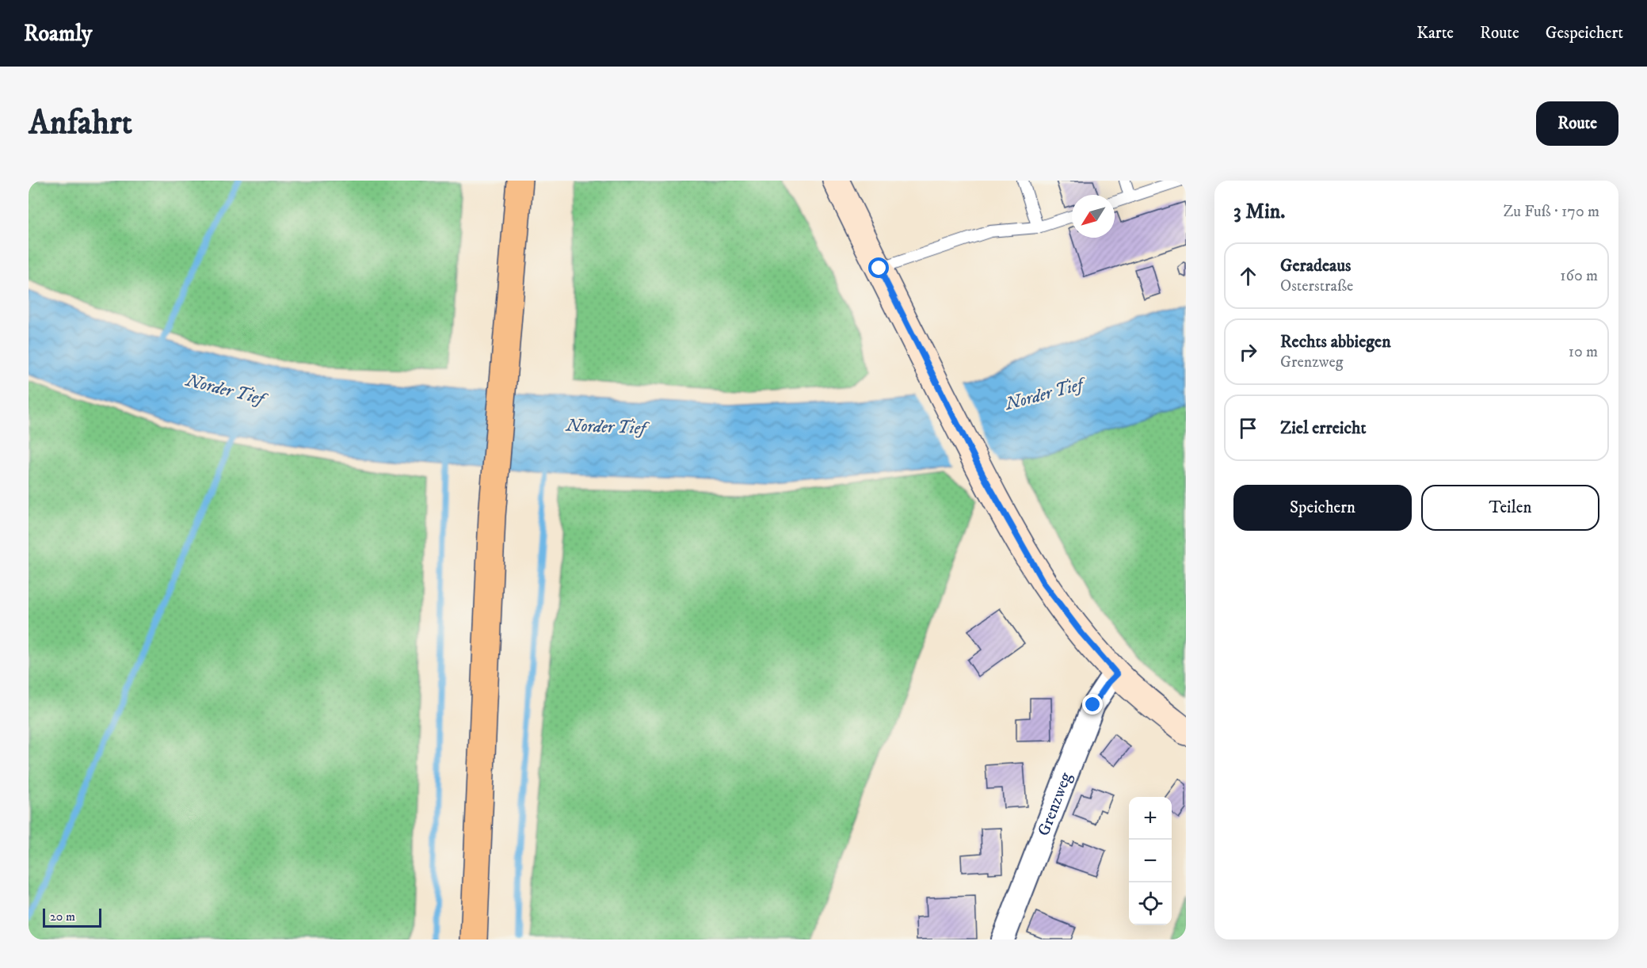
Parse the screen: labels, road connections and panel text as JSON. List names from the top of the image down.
{
  "streets": {
    "street": ["Grenzweg"]
  },
  "water": ["Norder Tief"],
  "scale_bar": "20 m",
  "north": "bottom left",
  "page": {
    "header": "Roamly",
    "nav": ["Karte", "Route", "Gespeichert"],
    "buttons": [
      "Route",
      ["Speichern", "Teilen"]
    ],
    "title": "Anfahrt",
    "heading": ["3 Min.", "Zu Fuß · 170 m"],
    "list": [
      ["Geradeaus", "Osterstraße", "160 m"],
      ["Rechts abbiegen", "Grenzweg", "10 m"],
      "Ziel erreicht"
    ],
    "map_buttons": ["+", "−"],
    "scale": "20 m"
  }
}
